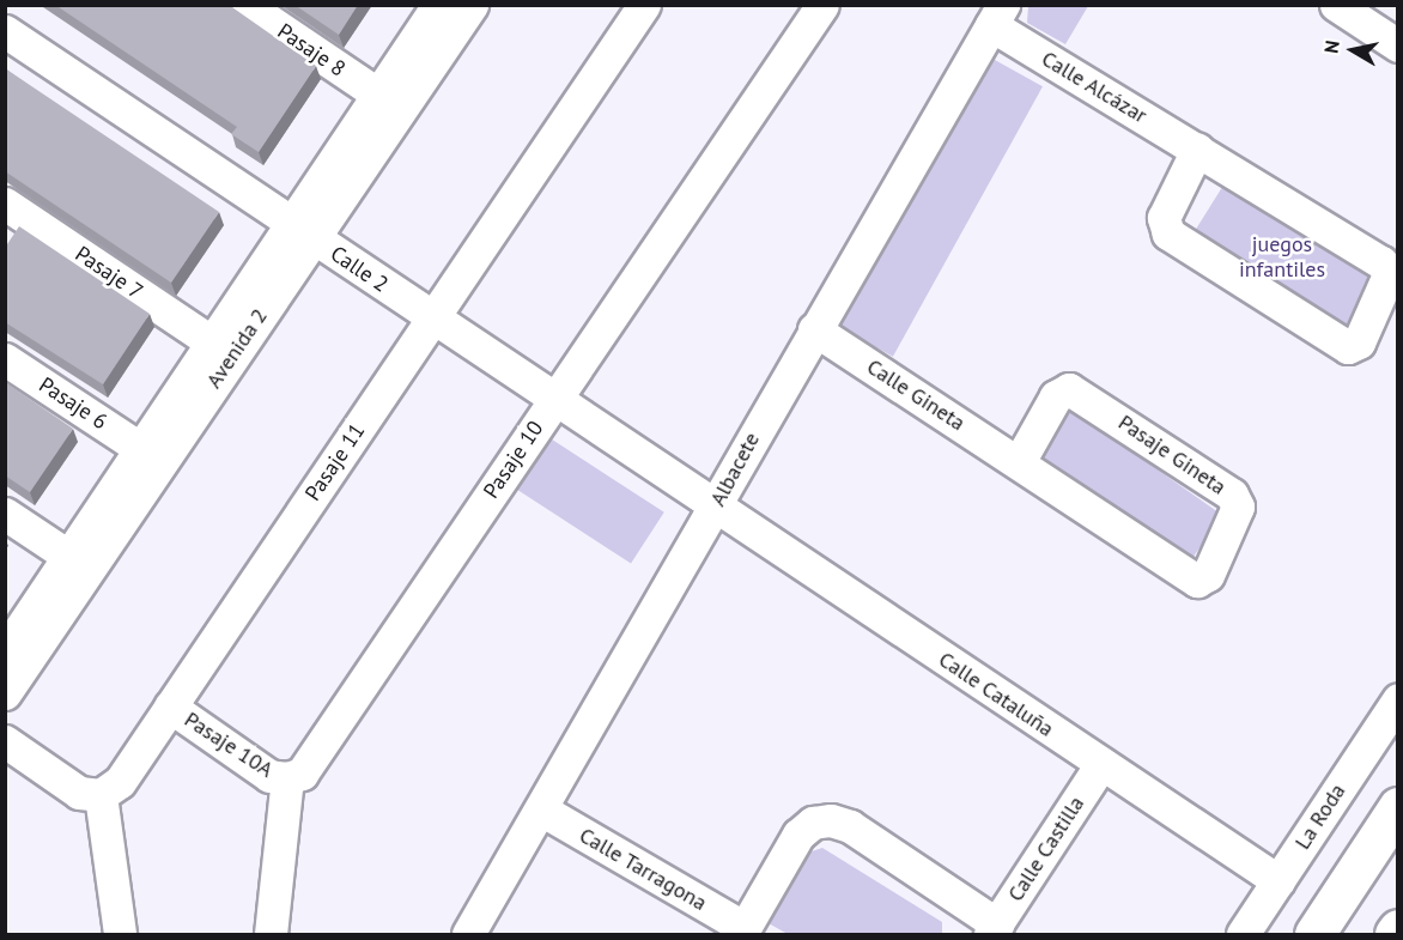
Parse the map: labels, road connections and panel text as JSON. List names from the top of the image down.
{
  "streets": {
    "street": [
      "Pasaje 8",
      "Calle Alcázar",
      "Calle 2",
      "Pasaje 7",
      "Avenida 2",
      "Calle Gineta",
      "Pasaje 6",
      "Pasaje Gineta",
      "Pasaje 10",
      "Pasaje 11",
      "Albacete",
      "Calle Cataluña",
      "Pasaje 10A",
      "La Roda",
      "Calle Castilla",
      "Calle Tarragona"
    ]
  },
  "crossings": [
    ["Pasaje 8", "Avenida 2"],
    ["Calle Alcázar", "Albacete"],
    ["Calle 2", "Avenida 2"],
    ["Calle 2", "Pasaje 10"],
    ["Calle 2", "Pasaje 11"],
    ["Calle 2", "Albacete"],
    ["Calle 2", "Calle Cataluña"],
    ["Pasaje 7", "Avenida 2"],
    ["Avenida 2", "Pasaje 6"],
    ["Calle Gineta", "Pasaje Gineta"],
    ["Calle Gineta", "Albacete"],
    ["Pasaje 10", "Pasaje 10A"],
    ["Pasaje 11", "Pasaje 10A"],
    ["Albacete", "Calle Cataluña"],
    ["Albacete", "Calle Tarragona"],
    ["Calle Cataluña", "La Roda"],
    ["Calle Cataluña", "Calle Castilla"]
  ],
  "parks": ["juegos infantiles"],
  "north": "left"
}
